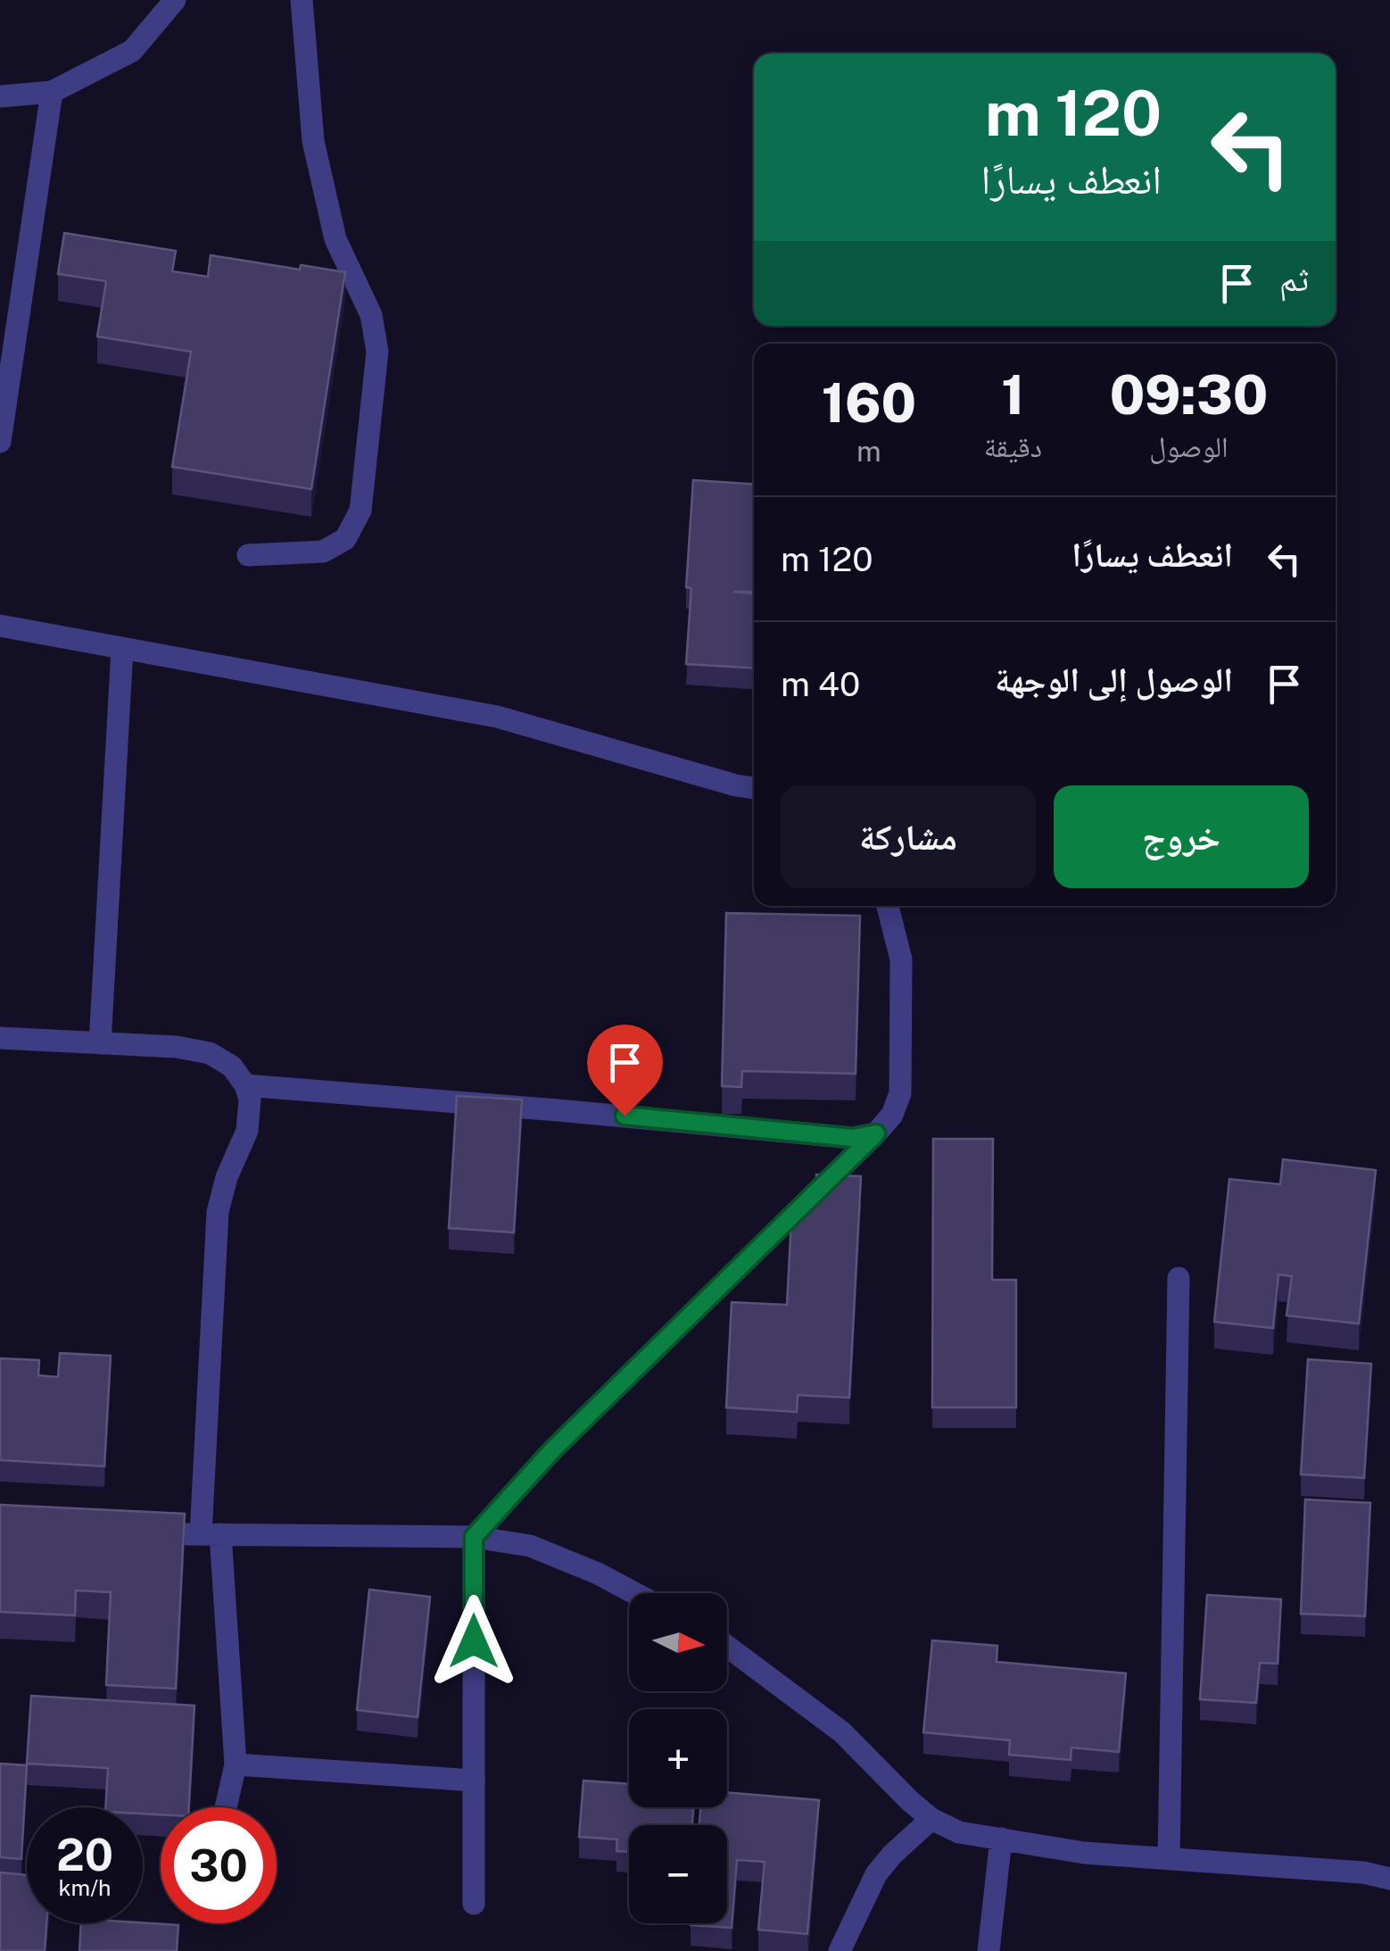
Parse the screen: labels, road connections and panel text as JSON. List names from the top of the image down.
{
  "north": "right",
  "page": {
    "turn": ["120 m", "انعطف يسارًا"],
    "then": "ثم",
    "eta": [
      "09:30",
      "الوصول",
      "1",
      "دقيقة",
      "160",
      "m"
    ],
    "list": [
      {
        "name": "انعطف يسارًا",
        "value": "120 m"
      },
      {
        "name": "الوصول إلى الوجهة",
        "value": "40 m"
      }
    ],
    "buttons": ["خروج", "مشاركة"],
    "map_buttons": ["+", "−"],
    "speed": "20 km/h",
    "limit": "30"
  }
}
